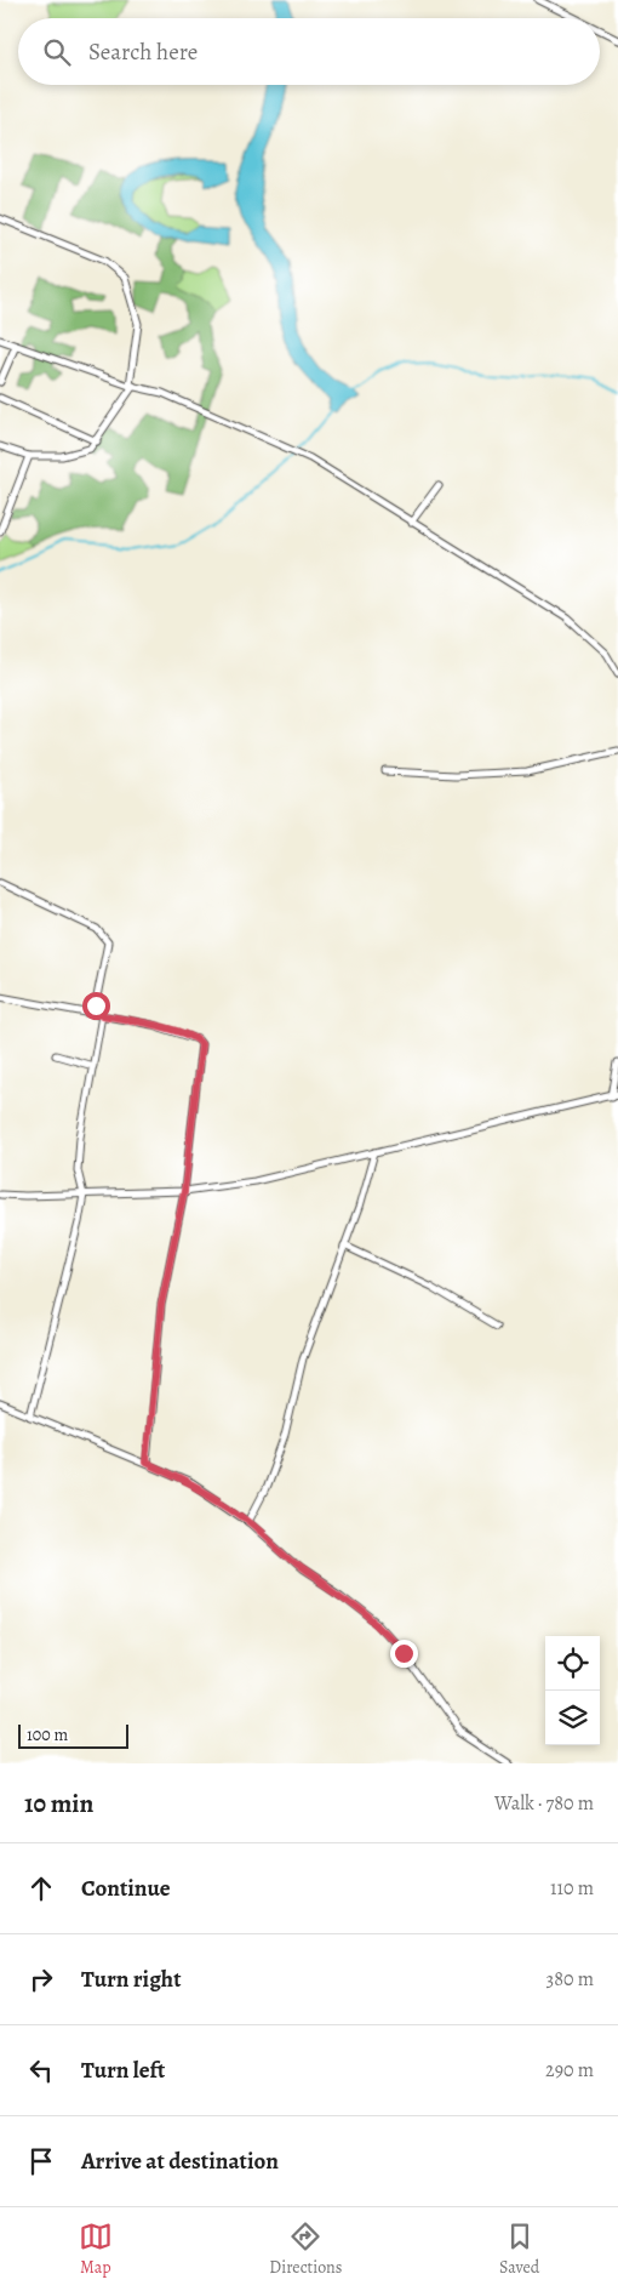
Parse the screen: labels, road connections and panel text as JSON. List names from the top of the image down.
{
  "scale_bar": "100 m",
  "page": {
    "search": "Search here",
    "scale": "100 m",
    "heading": ["10 min", "Walk · 780 m"],
    "list": [
      ["Continue", "110 m"],
      ["Turn right", "380 m"],
      ["Turn left", "290 m"],
      "Arrive at destination"
    ],
    "nav": ["Map", "Directions", "Saved"]
  }
}
